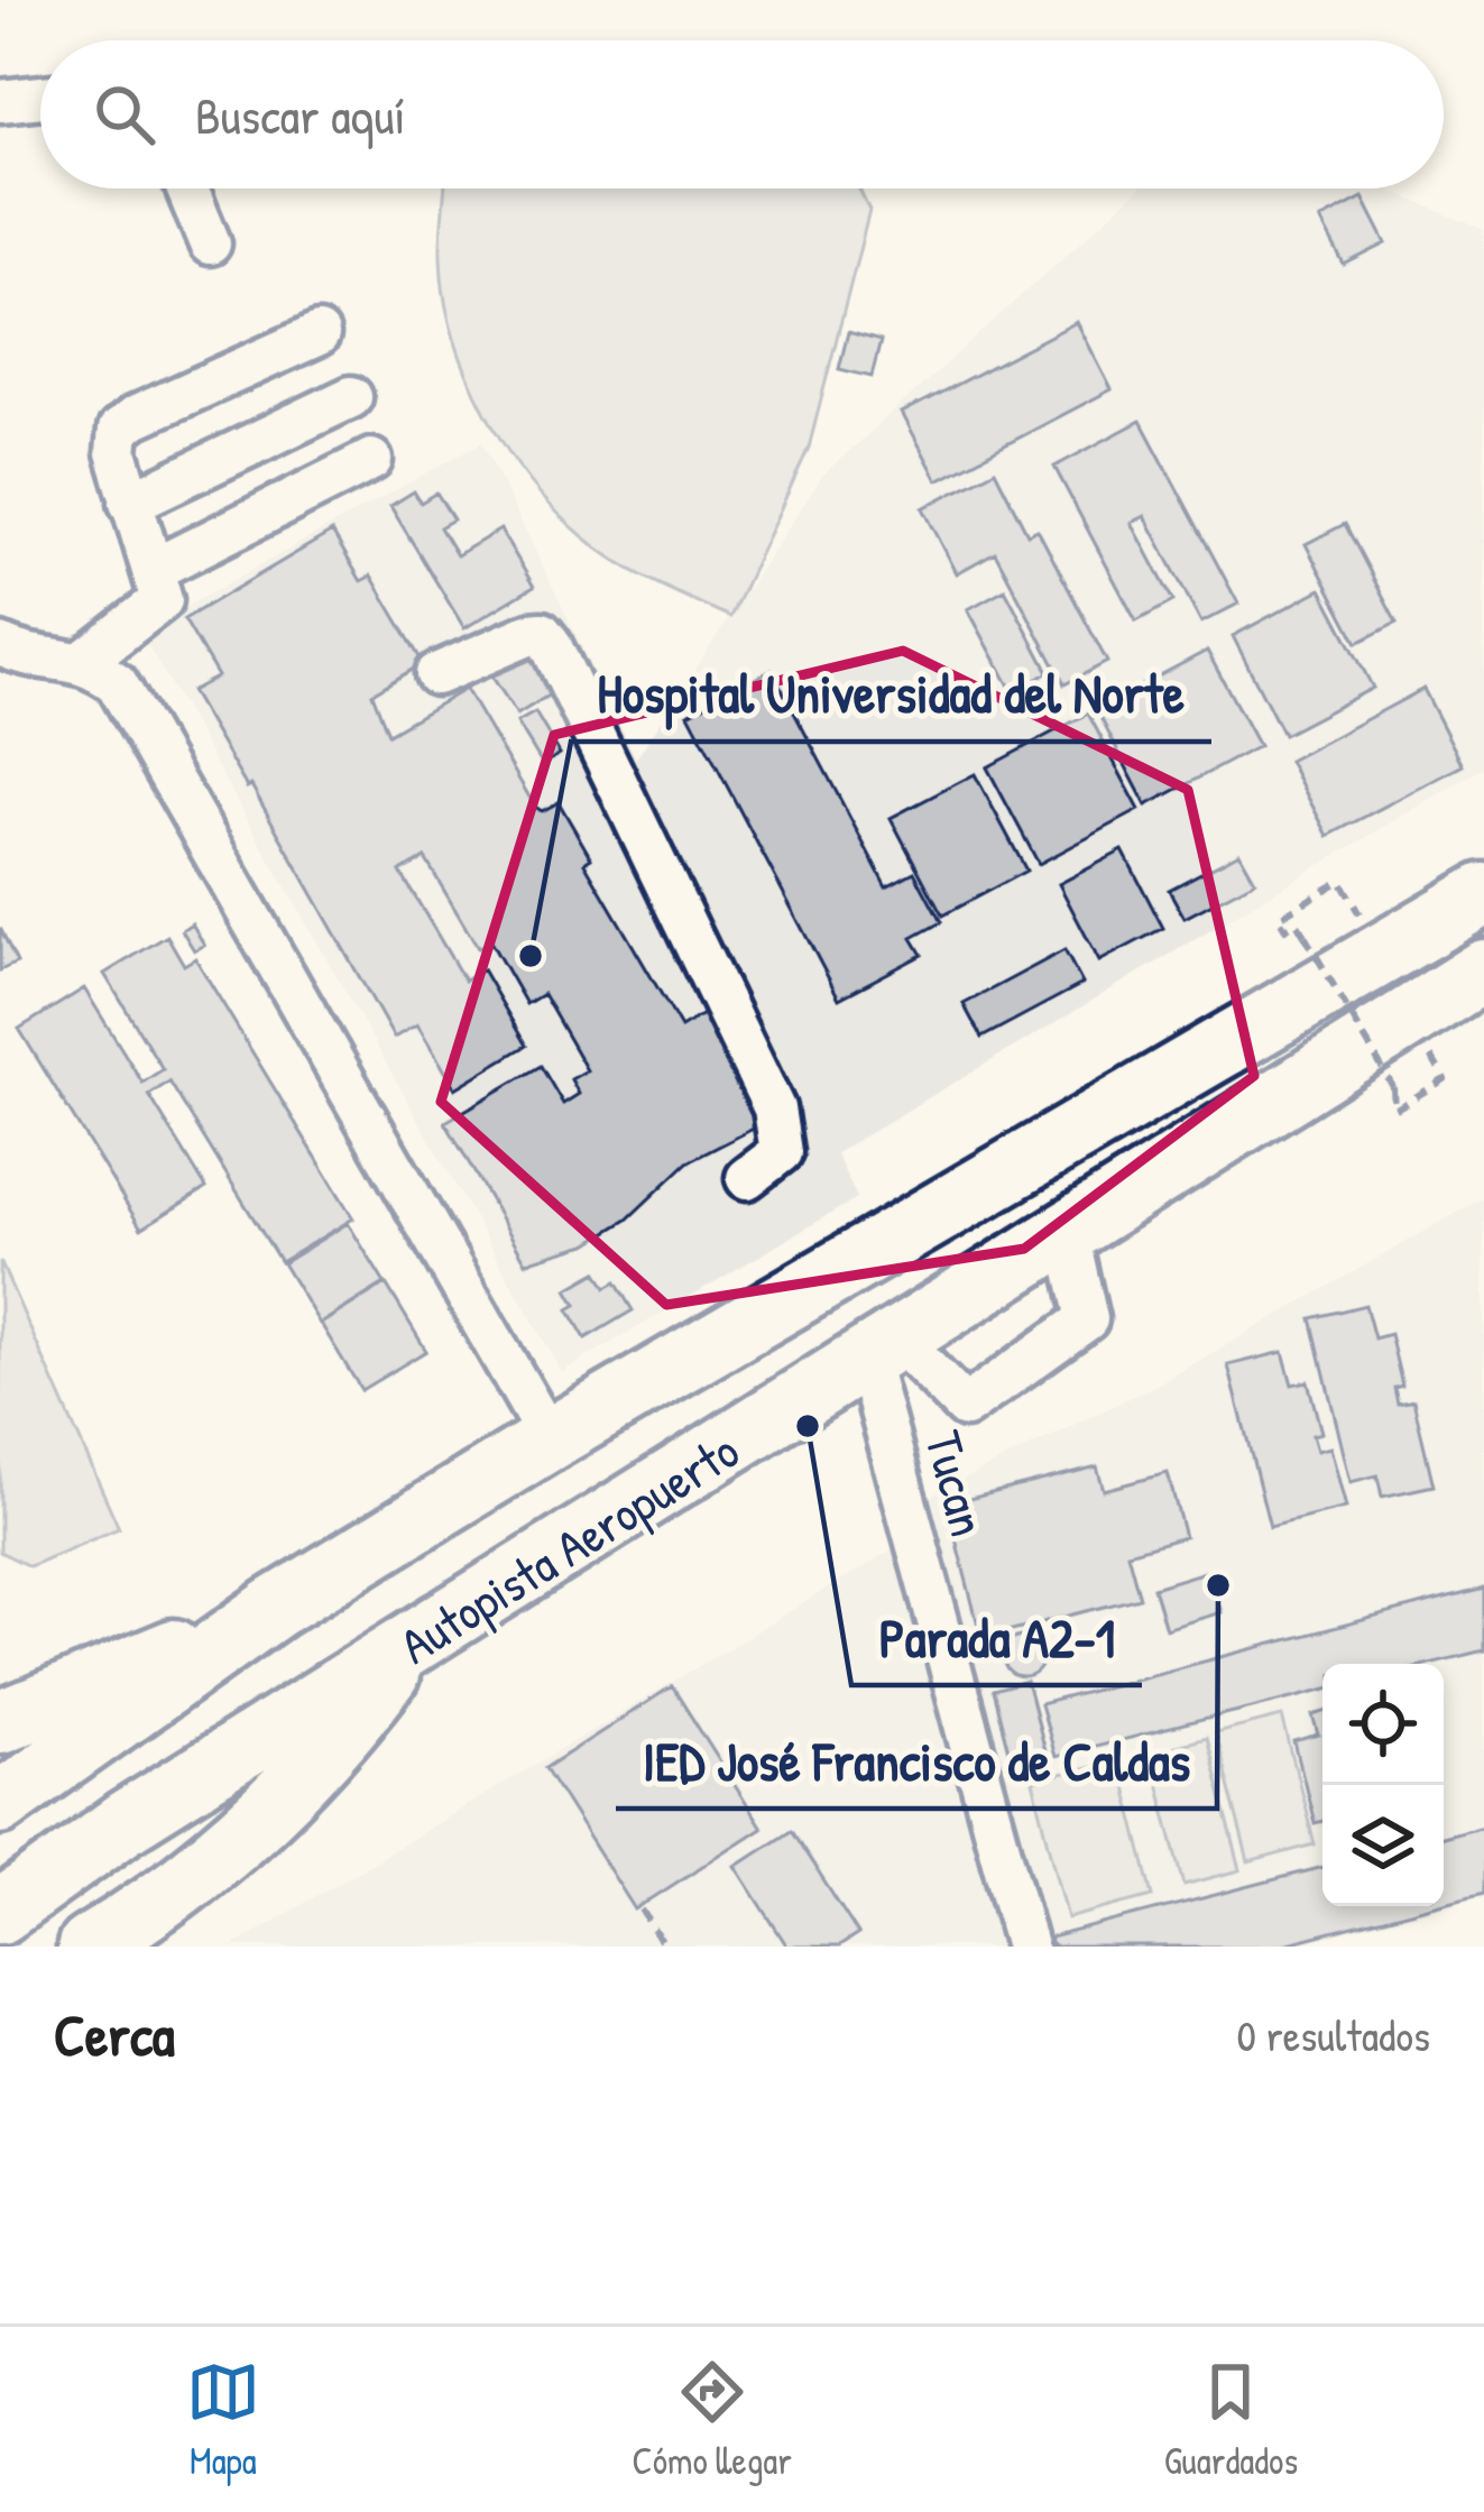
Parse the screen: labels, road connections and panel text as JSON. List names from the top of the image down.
{
  "streets": {
    "highway": ["Autopista Aeropuerto"],
    "street": ["Tucan"]
  },
  "crossings": [
    ["Tucan", "Autopista Aeropuerto"]
  ],
  "places": ["Hospital Universidad del Norte", "Parada A2-1", "IED José Francisco de Caldas"],
  "page": {
    "search": "Buscar aquí",
    "heading": ["Cerca", "0 resultados"],
    "nav": ["Mapa", "Cómo llegar", "Guardados"]
  }
}
